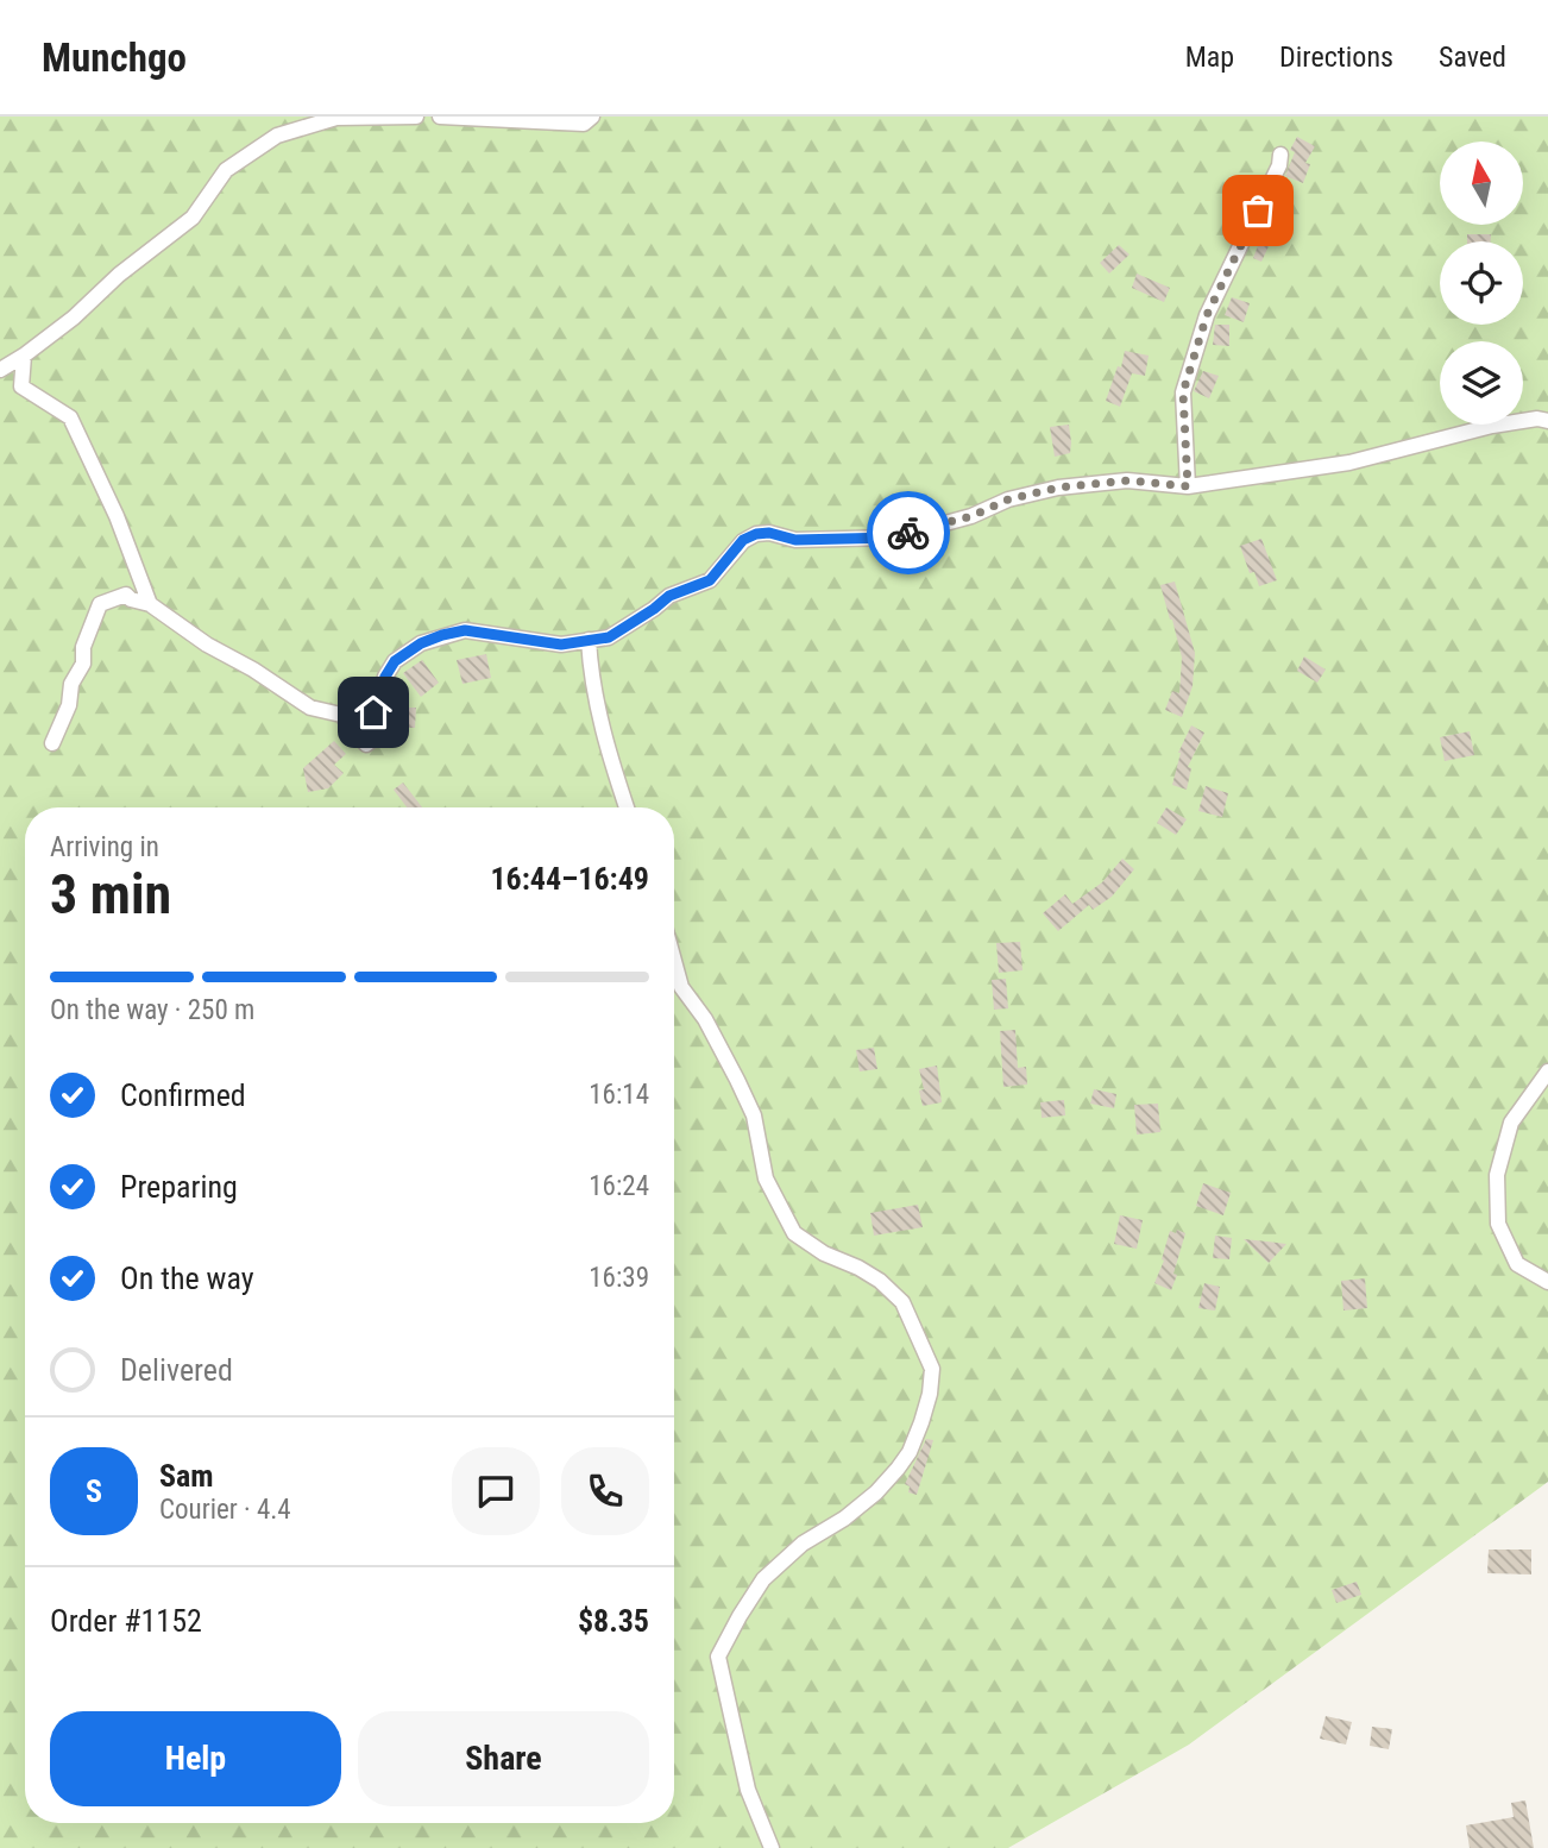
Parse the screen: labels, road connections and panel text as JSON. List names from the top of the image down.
{
  "north": "top",
  "page": {
    "header": "Munchgo",
    "nav": ["Map", "Directions", "Saved"],
    "heading": ["3 min", "Arriving in", "16:44–16:49"],
    "panel": [
      "Sam",
      "Courier · 4.4",
      "Order #1152",
      "$8.35"
    ],
    "bar": "On the way · 250 m",
    "list": [
      ["Confirmed", "16:14"],
      ["Preparing", "16:24"],
      ["On the way", "16:39"],
      "Delivered"
    ],
    "round": "S",
    "buttons": ["Help", "Share"]
  }
}
